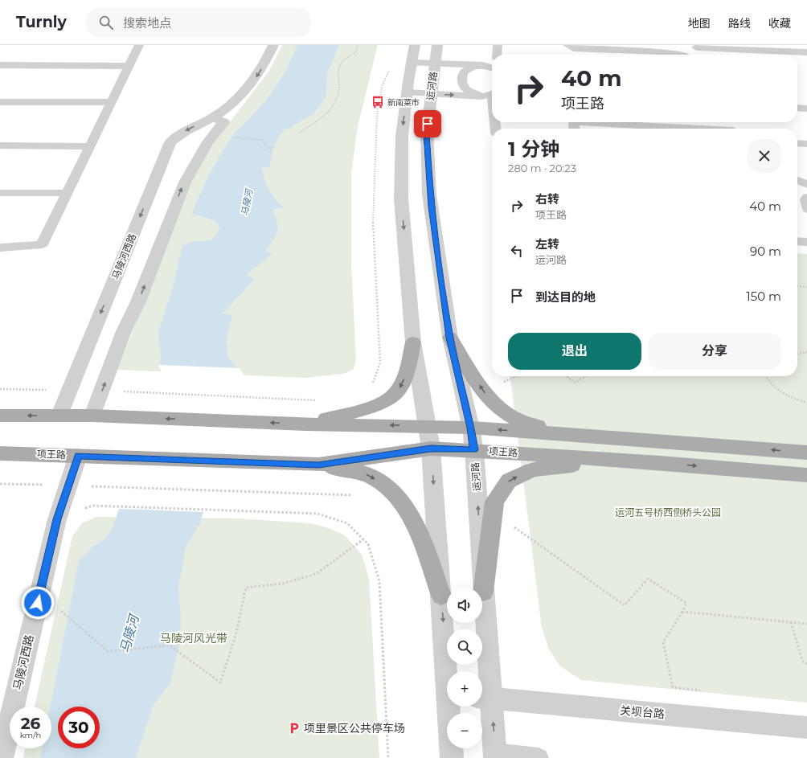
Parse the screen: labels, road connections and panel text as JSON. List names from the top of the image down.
{
  "streets": {
    "main road": ["项王路"],
    "street": ["运河路", "马陵河西路", "关坝台路"]
  },
  "crossings": [
    ["运河路", "项王路"],
    ["运河路", "关坝台路"],
    ["马陵河西路", "项王路"]
  ],
  "water": ["马陵河"],
  "parks": ["运河五号桥西侧桥头公园", "马陵河风光带"],
  "places": {
    "bus stop": ["新南菜市"],
    "parking": ["项里景区公共停车场"]
  },
  "page": {
    "header": "Turnly",
    "search": "搜索地点",
    "nav": ["地图", "路线", "收藏"],
    "turn": ["40 m", "项王路"],
    "heading": ["1 分钟", "280 m · 20:23"],
    "list": [
      {
        "name": "右转",
        "note": "项王路",
        "value": "40 m"
      },
      {
        "name": "左转",
        "note": "运河路",
        "value": "90 m"
      },
      {
        "name": "到达目的地",
        "value": "150 m"
      }
    ],
    "buttons": ["退出", "分享"],
    "map_buttons": ["+", "−"],
    "speed": "26 km/h",
    "limit": "30"
  }
}
